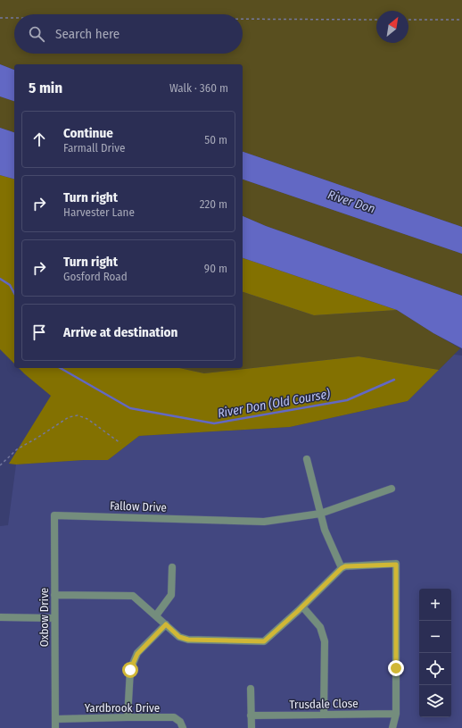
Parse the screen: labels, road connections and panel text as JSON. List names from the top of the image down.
{
  "streets": {
    "street": [
      "Fallow Drive",
      "Oxbow Drive",
      "Trusdale Close",
      "Yardbrook Drive"
    ]
  },
  "crossings": [
    ["Fallow Drive", "Oxbow Drive"],
    ["Oxbow Drive", "Yardbrook Drive"]
  ],
  "water": ["River Don", "River Don (Old Course)"],
  "north": "top right",
  "page": {
    "search": "Search here",
    "heading": ["5 min", "Walk · 360 m"],
    "list": [
      ["Continue", "Farmall Drive", "50 m"],
      ["Turn right", "Harvester Lane", "220 m"],
      ["Turn right", "Gosford Road", "90 m"],
      "Arrive at destination"
    ],
    "map_buttons": ["+", "−"]
  }
}
